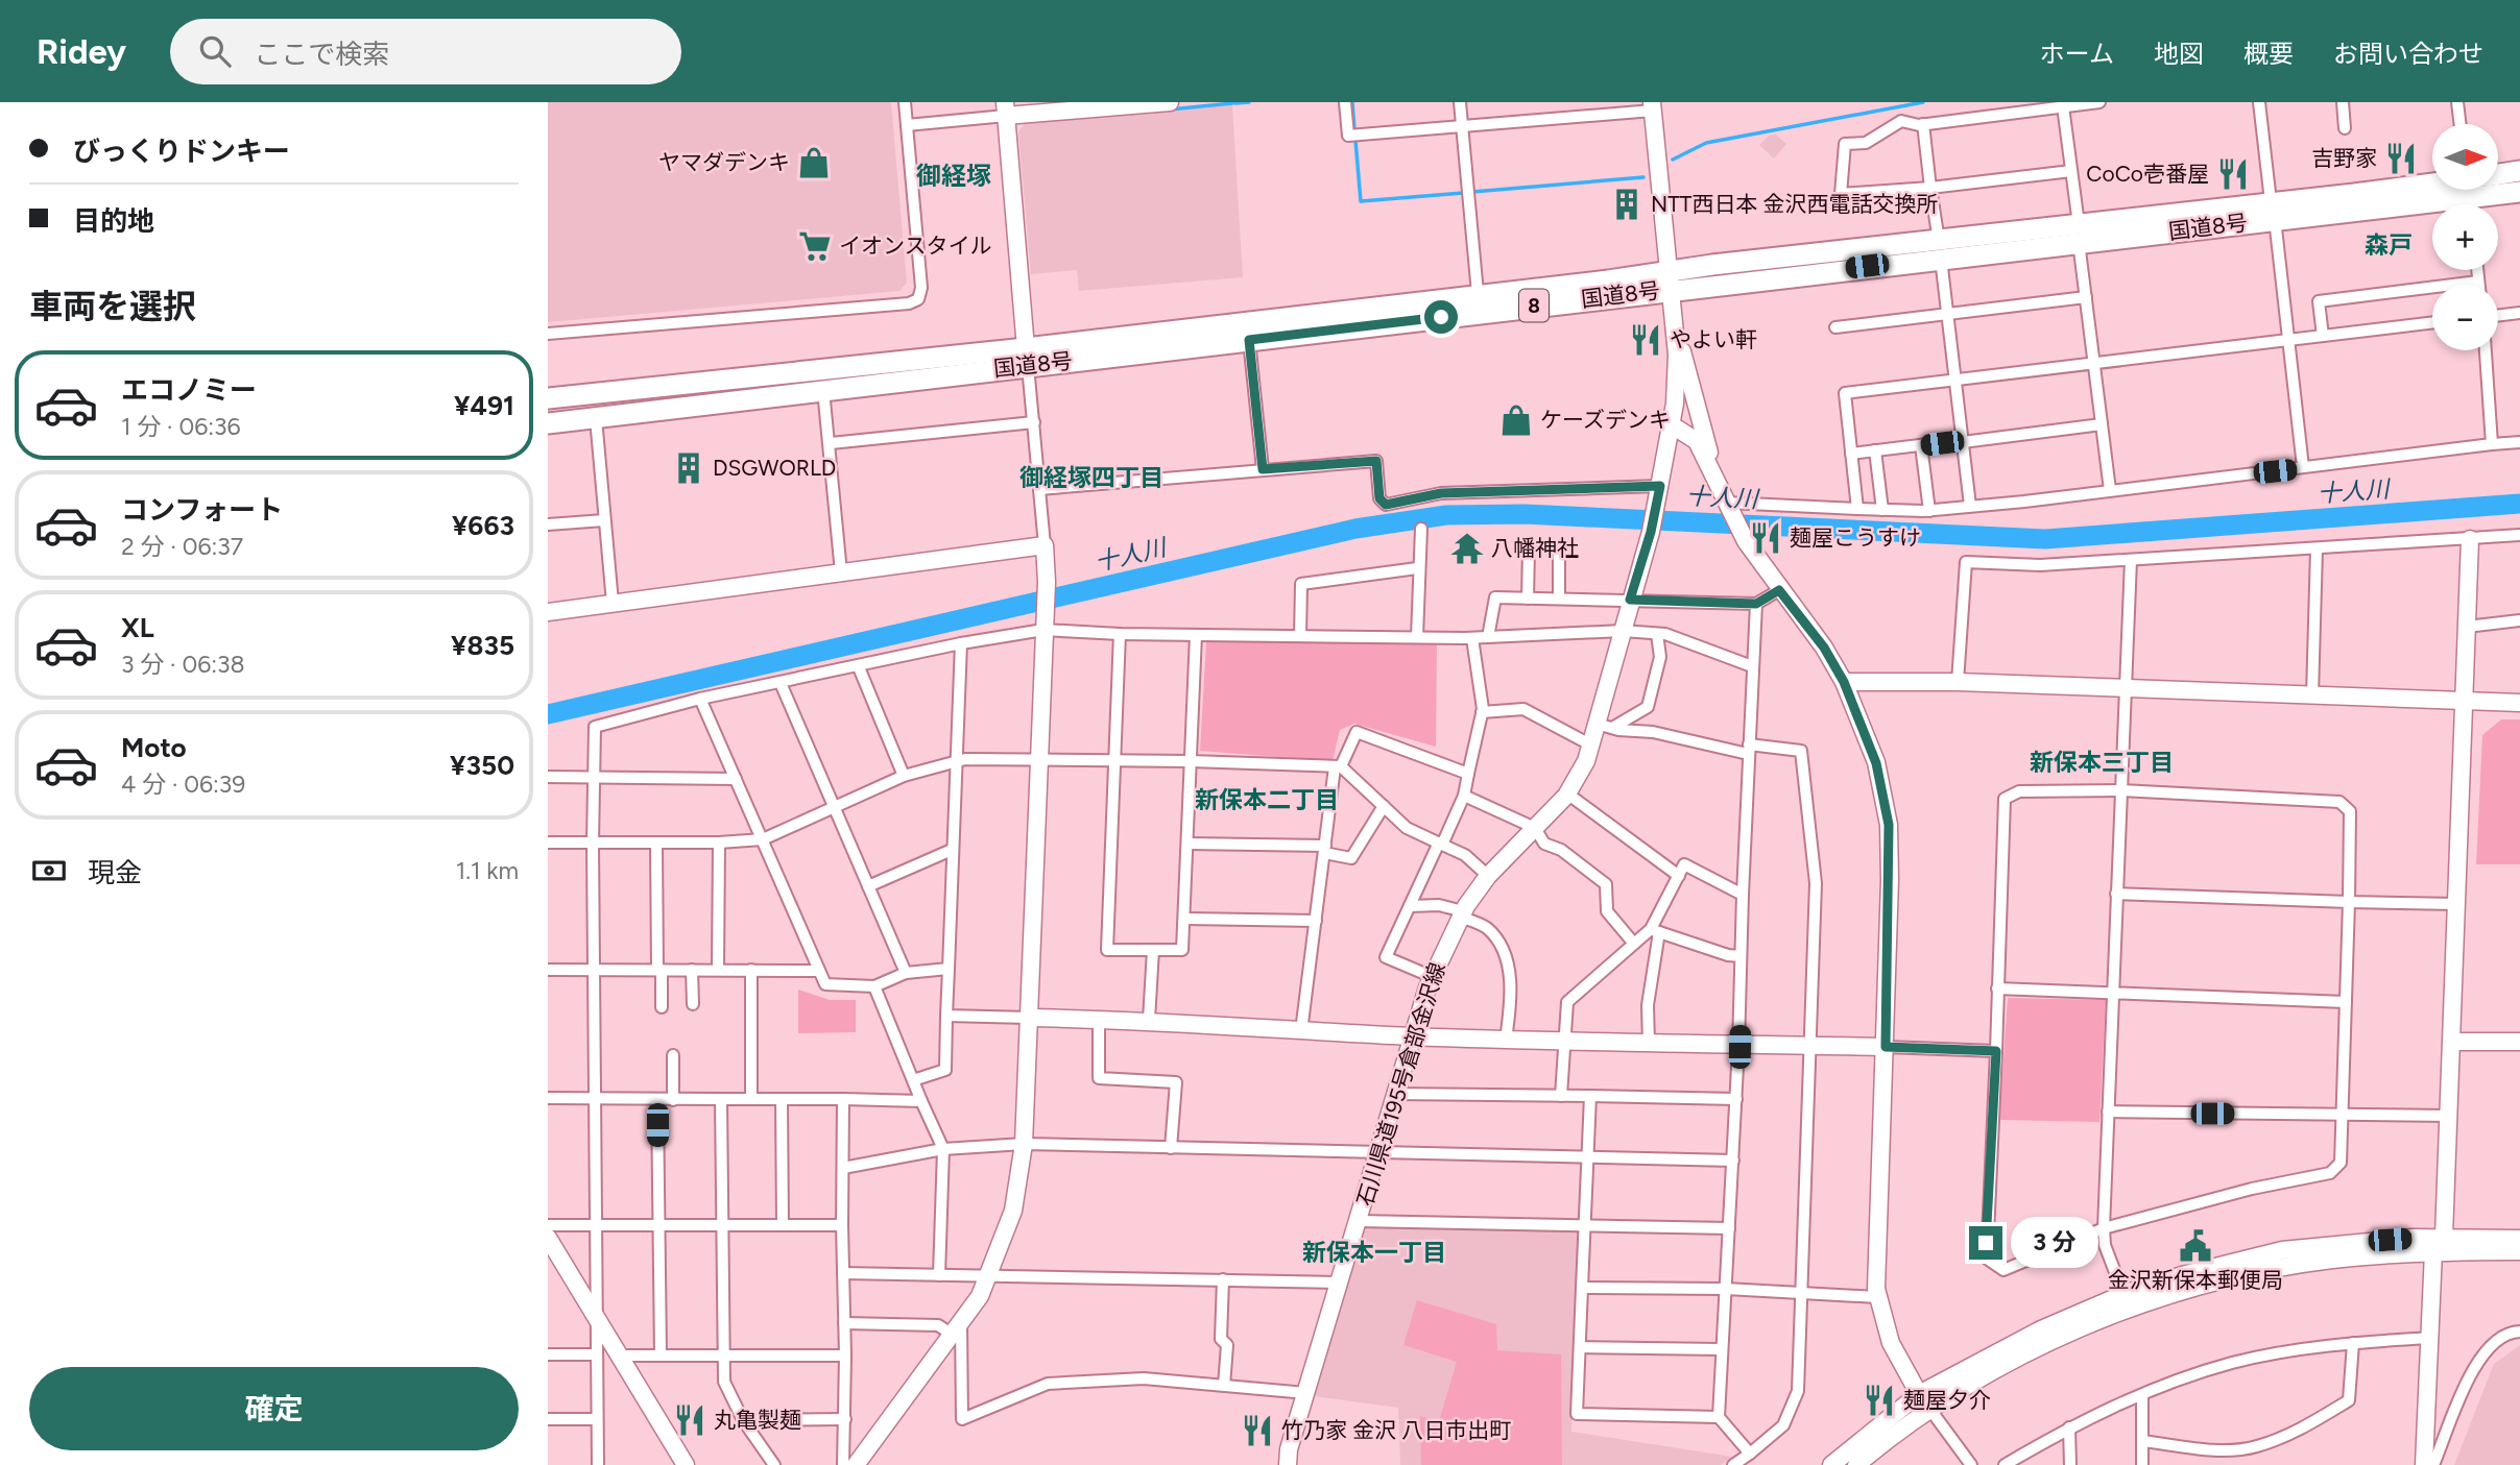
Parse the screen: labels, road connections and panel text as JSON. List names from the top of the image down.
{
  "streets": {
    "highway": ["国道8号", "8"],
    "street": ["石川県道195号倉部金沢線"]
  },
  "districts": [
    "御経塚",
    "森戸",
    "御経塚四丁目",
    "新保本三丁目",
    "新保本二丁目",
    "新保本一丁目"
  ],
  "water": ["十人川"],
  "places": {
    "restaurant": [
      "吉野家",
      "CoCo壱番屋",
      "やよい軒",
      "麺屋こうすけ",
      "麺屋夕介",
      "丸亀製麺",
      "竹乃家 金沢 八日市出町"
    ],
    "shop": ["ヤマダデンキ", "ケーズデンキ"],
    "building": ["NTT西日本 金沢西電話交換所", "DSGWORLD"],
    "supermarket": ["イオンスタイル"],
    "temple": ["八幡神社"],
    "public building": ["金沢新保本郵便局"]
  },
  "north": "right",
  "page": {
    "header": "Ridey",
    "search": "ここで検索",
    "nav": [
      "ホーム",
      "地図",
      "概要",
      "お問い合わせ"
    ],
    "banner": ["びっくりドンキー", "目的地"],
    "map_buttons": ["+", "−"],
    "heading": "車両を選択",
    "list": [
      {
        "name": "エコノミー",
        "note": "1 分 · 06:36",
        "value": "¥491"
      },
      {
        "name": "コンフォート",
        "note": "2 分 · 06:37",
        "value": "¥663"
      },
      {
        "name": "XL",
        "note": "3 分 · 06:38",
        "value": "¥835"
      },
      {
        "name": "Moto",
        "note": "4 分 · 06:39",
        "value": "¥350"
      }
    ],
    "pay": ["現金", "1.1 km"],
    "bubble": "3 分",
    "buttons": "確定"
  }
}
